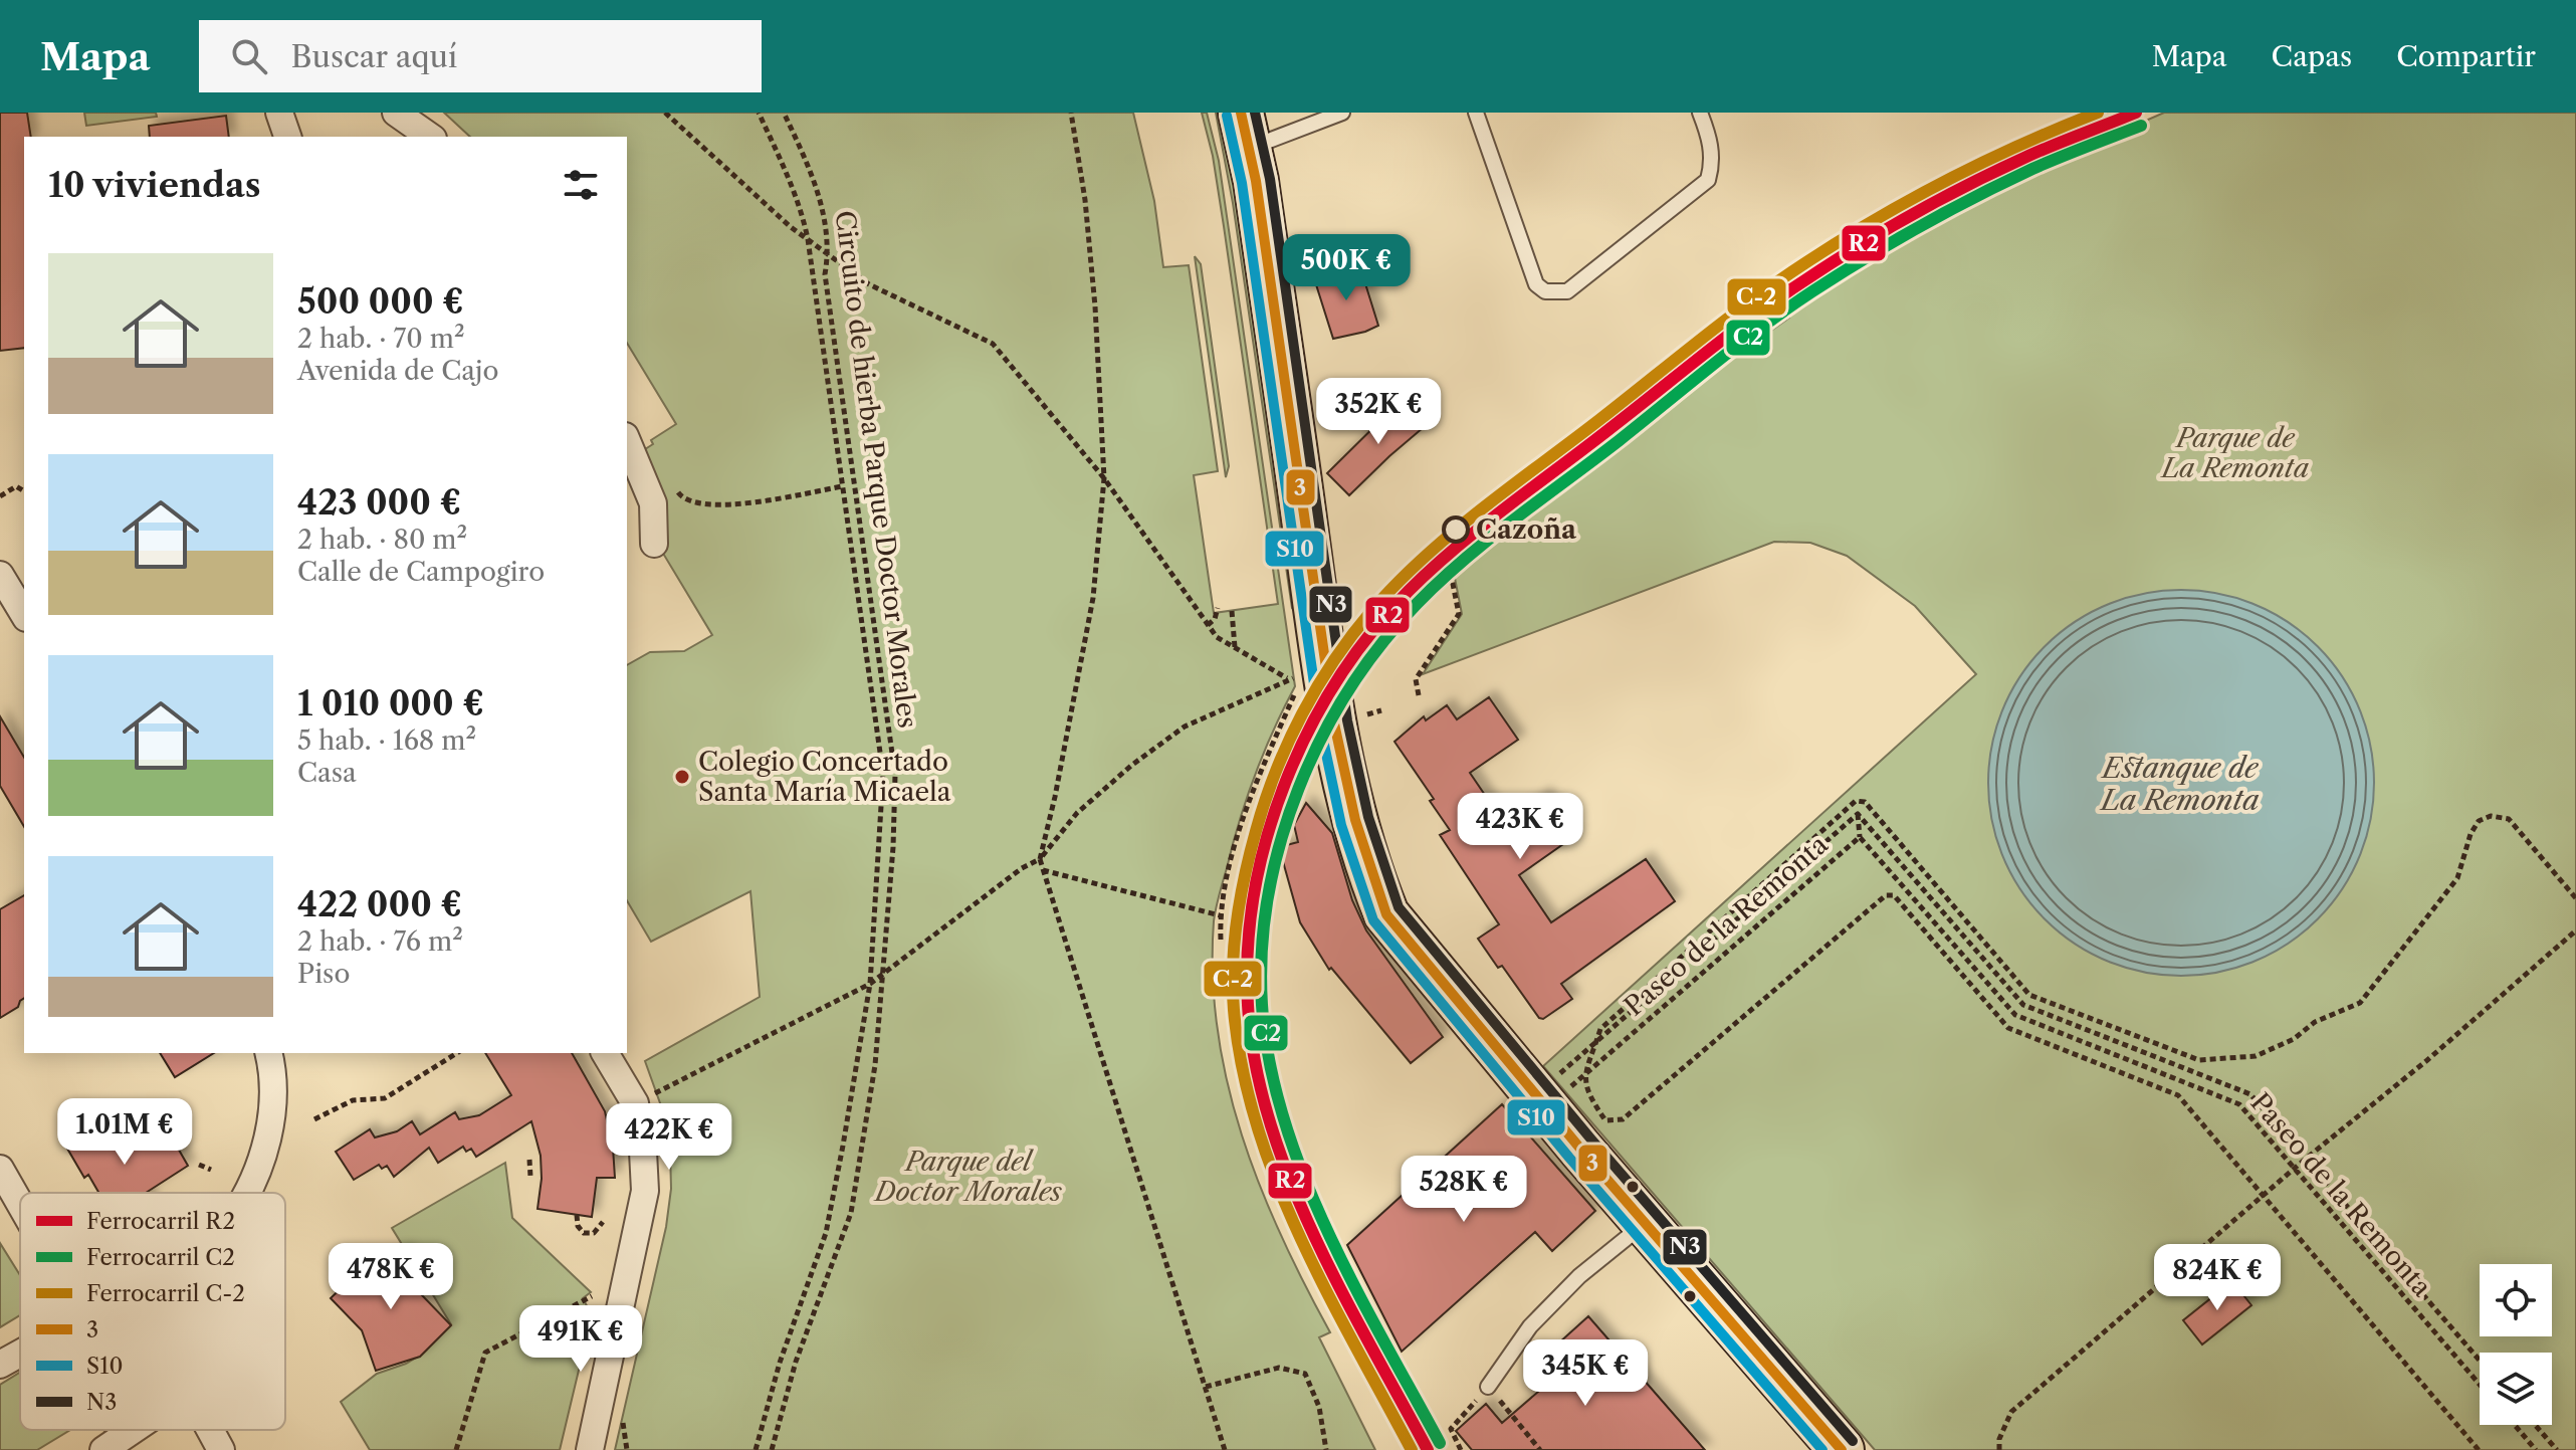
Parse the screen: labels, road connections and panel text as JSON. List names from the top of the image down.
{
  "streets": {
    "path": ["Circuito de hierba Parque Doctor Morales", "Paseo de la Remonta"]
  },
  "water": ["Estanque de La Remonta"],
  "parks": ["Parque de La Remonta", "Parque del Doctor Morales"],
  "places": ["Cazoña", "Colegio Concertado Santa María Micaela"],
  "lines": [
    "rail line R2",
    "rail line C-2",
    "transit line 3",
    "transit line N3",
    "transit line S10",
    "rail line C2"
  ],
  "legend": [
    "Ferrocarril R2",
    "Ferrocarril C2",
    "Ferrocarril C-2",
    "3",
    "S10",
    "N3"
  ],
  "page": {
    "header": "Mapa",
    "search": "Buscar aquí",
    "nav": ["Mapa", "Capas", "Compartir"],
    "heading": "10 viviendas",
    "list": [
      {
        "name": "500 000 €",
        "note": "2 hab. · 70 m² · Avenida de Cajo"
      },
      {
        "name": "423 000 €",
        "note": "2 hab. · 80 m² · Calle de Campogiro"
      },
      {
        "name": "1 010 000 €",
        "note": "5 hab. · 168 m² · Casa"
      },
      {
        "name": "422 000 €",
        "note": "2 hab. · 76 m² · Piso"
      }
    ],
    "price": [
      "500K €",
      "352K €",
      "423K €",
      "1.01M €",
      "422K €",
      "528K €",
      "478K €",
      "824K €",
      "491K €",
      "345K €"
    ]
  }
}
